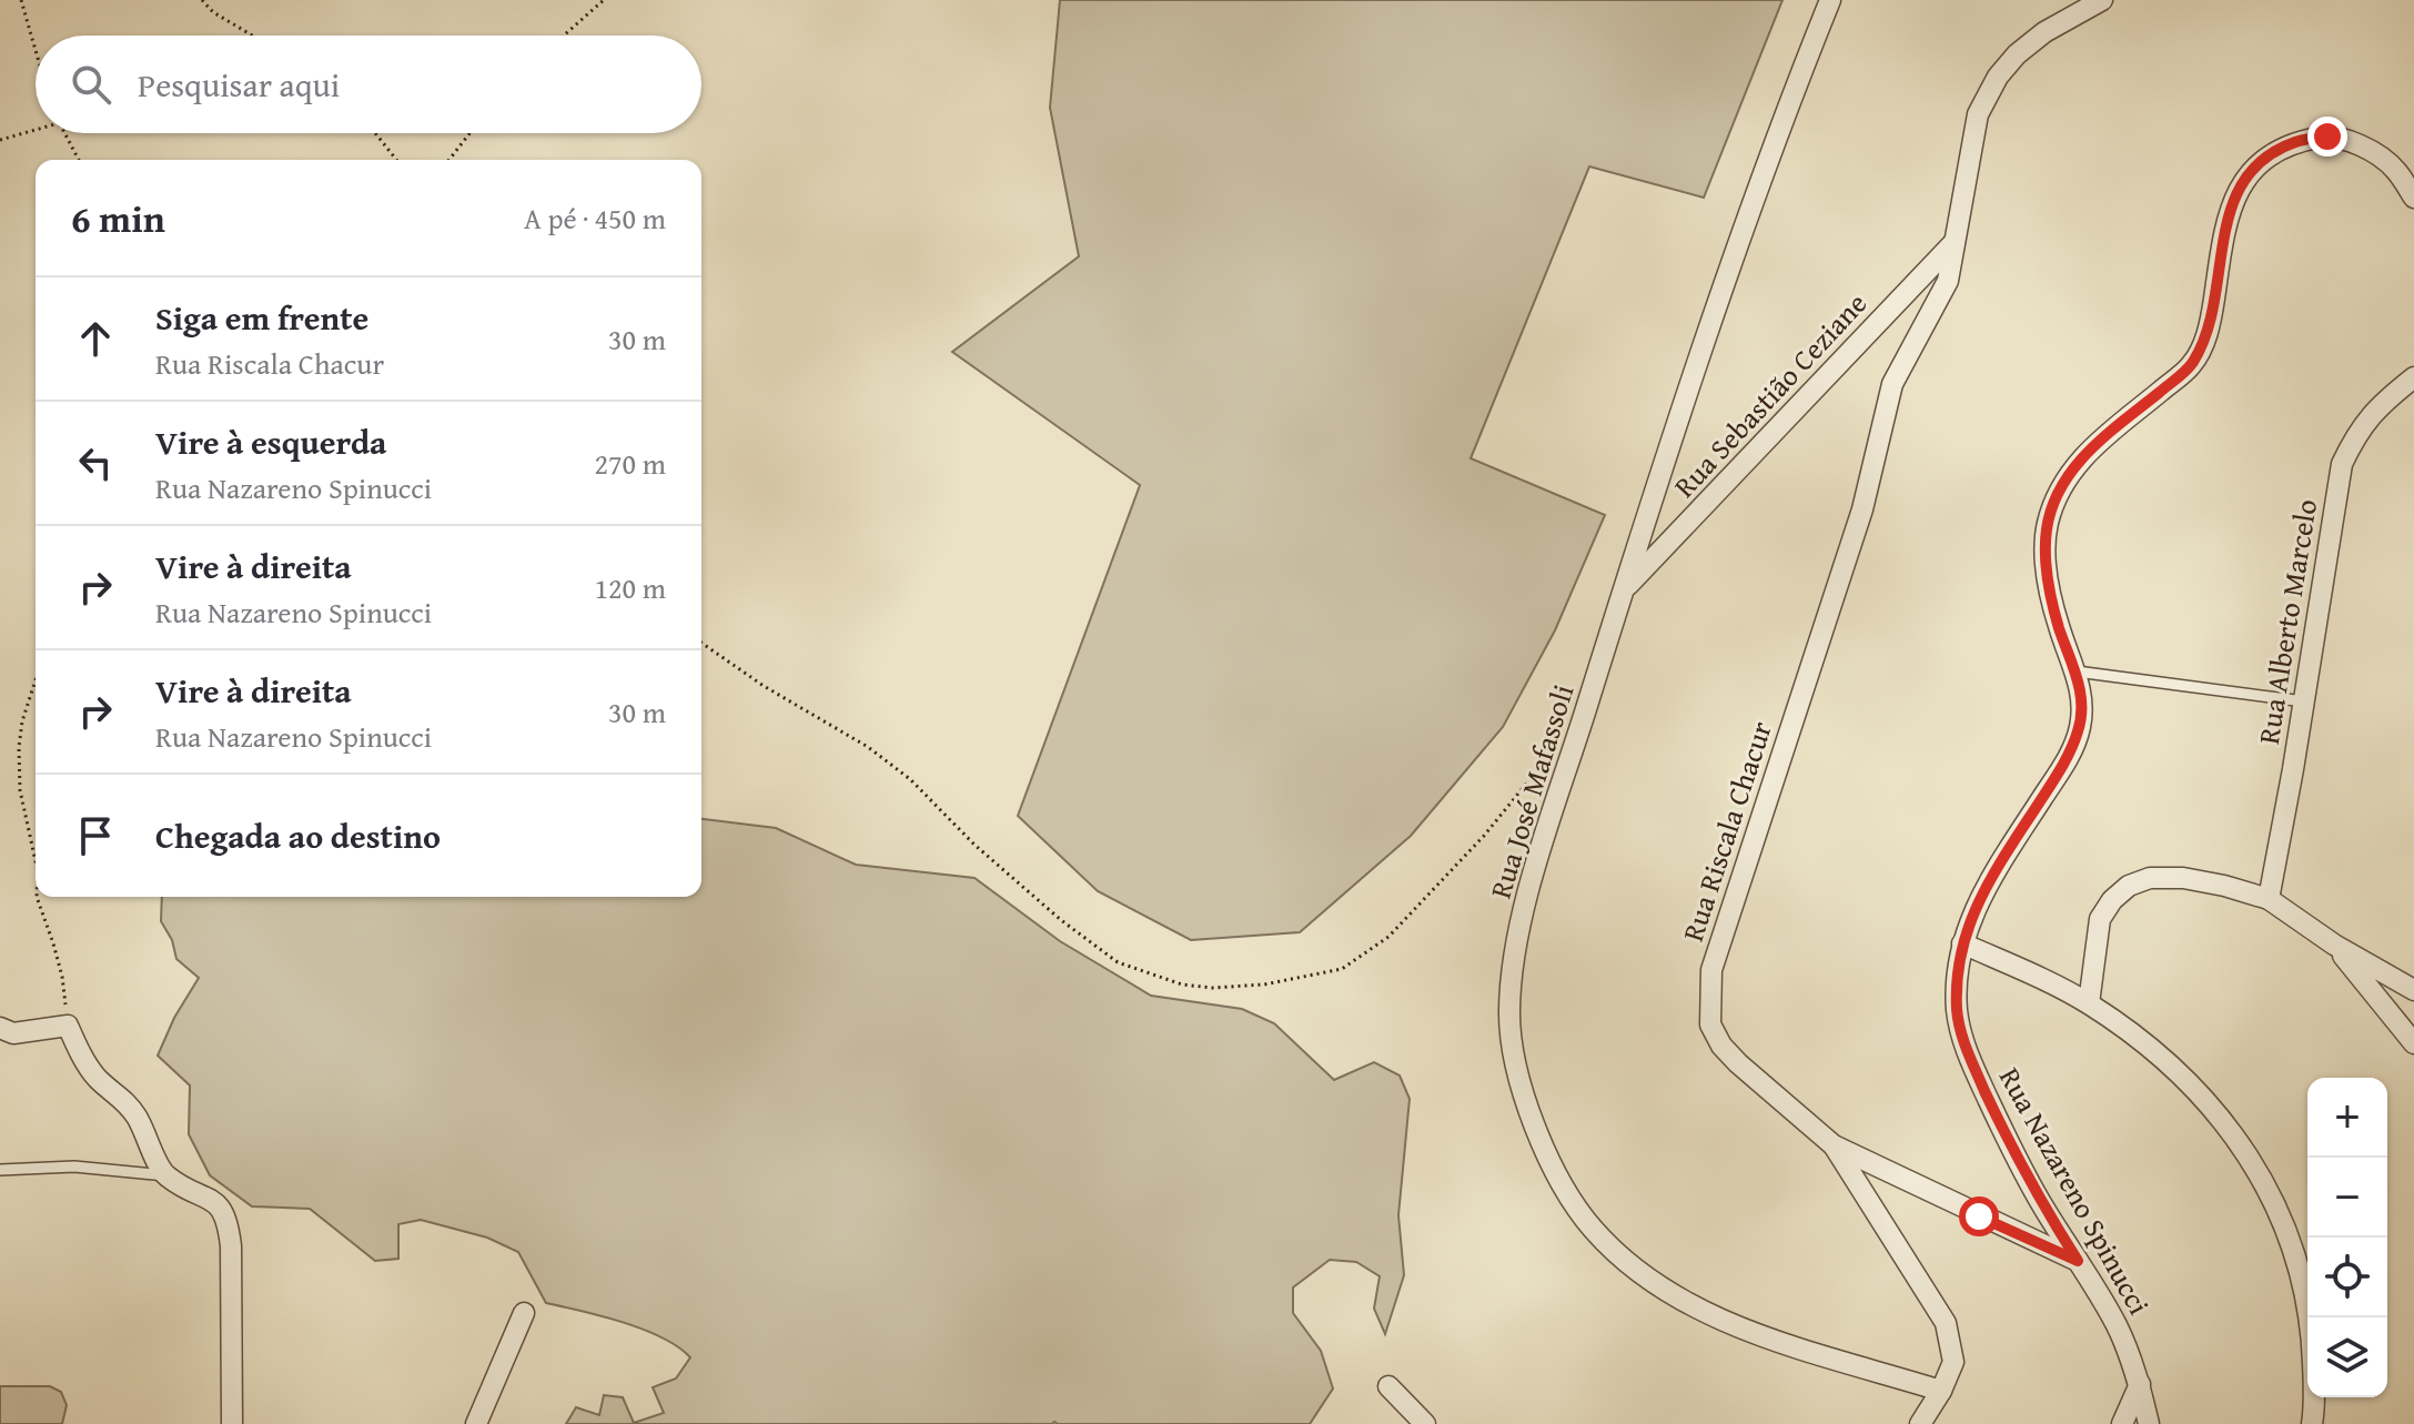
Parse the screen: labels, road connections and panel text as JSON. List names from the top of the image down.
{
  "streets": {
    "street": [
      "Rua Sebastião Ceziane",
      "Rua Alberto Marcelo",
      "Rua José Mafassoli",
      "Rua Riscala Chacur",
      "Rua Nazareno Spinucci"
    ]
  },
  "crossings": [
    ["Rua Sebastião Ceziane", "Rua José Mafassoli"],
    ["Rua Sebastião Ceziane", "Rua Riscala Chacur"],
    ["Rua Riscala Chacur", "Rua Nazareno Spinucci"]
  ],
  "page": {
    "search": "Pesquisar aqui",
    "heading": ["6 min", "A pé · 450 m"],
    "list": [
      ["Siga em frente", "Rua Riscala Chacur", "30 m"],
      ["Vire à esquerda", "Rua Nazareno Spinucci", "270 m"],
      ["Vire à direita", "Rua Nazareno Spinucci", "120 m"],
      ["Vire à direita", "Rua Nazareno Spinucci", "30 m"],
      "Chegada ao destino"
    ],
    "map_buttons": ["+", "−"]
  }
}
